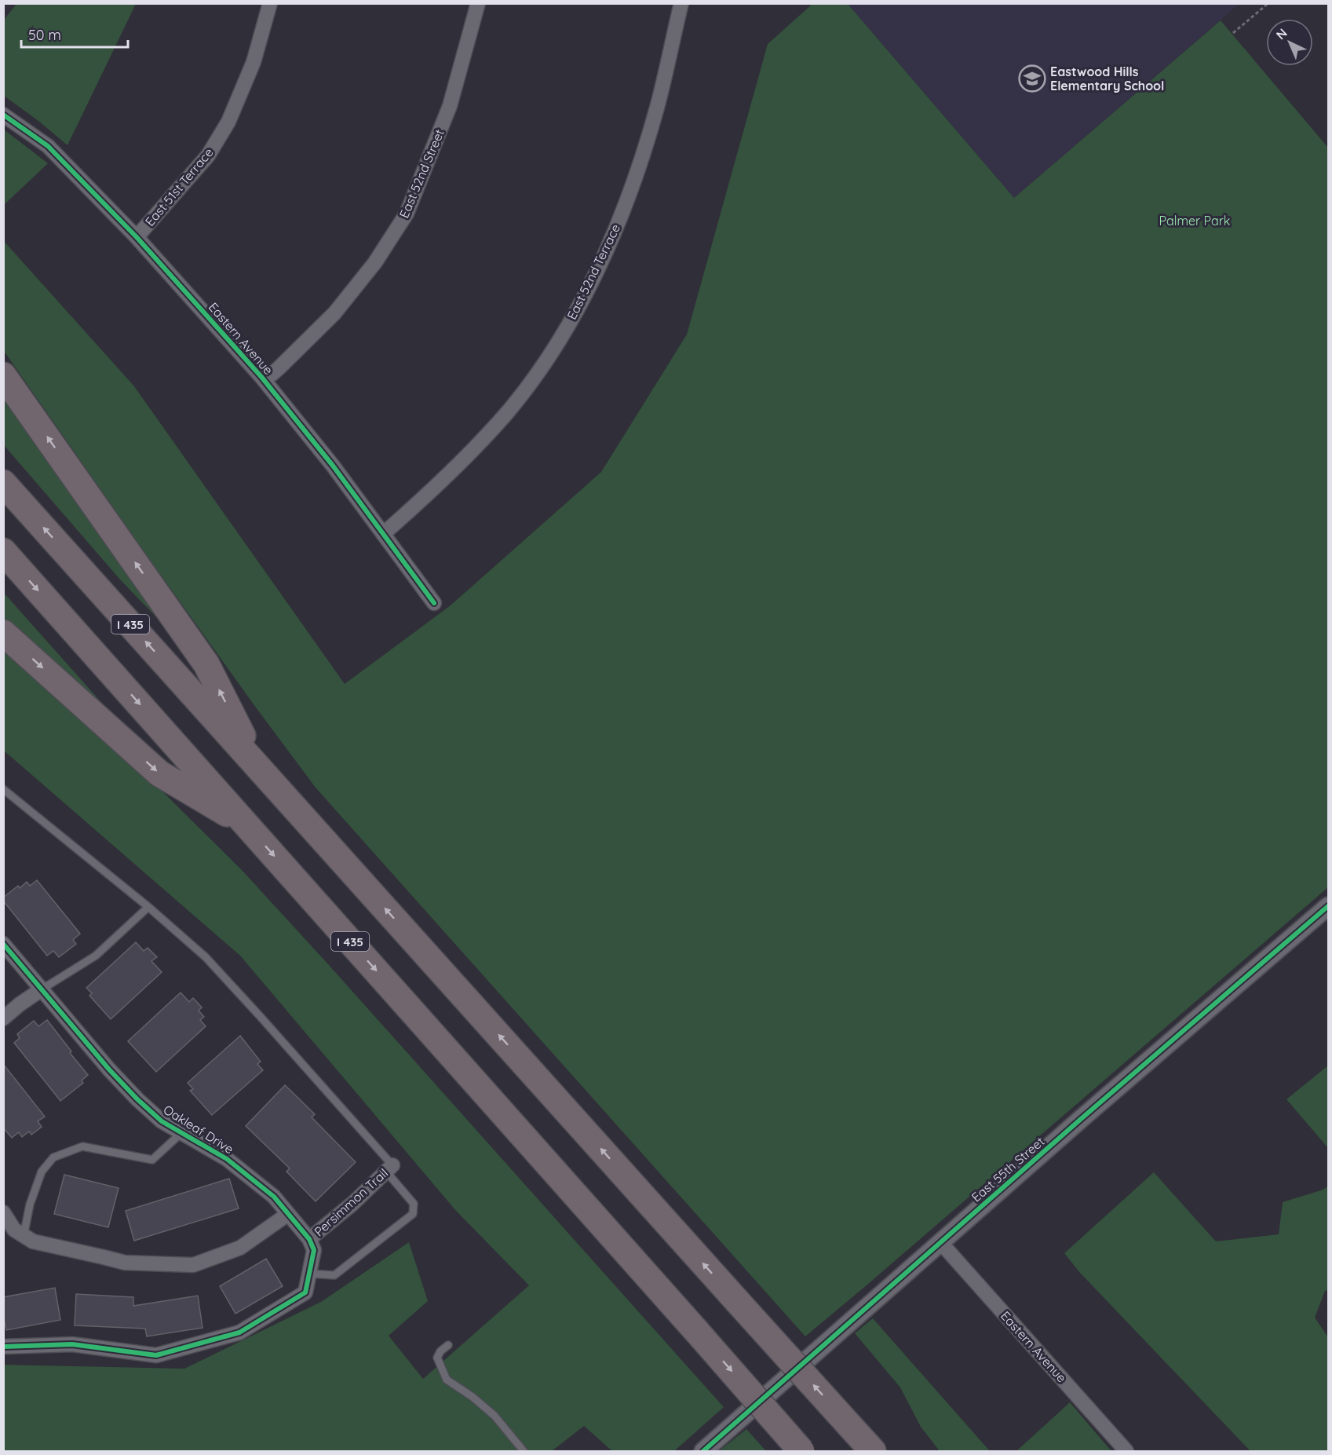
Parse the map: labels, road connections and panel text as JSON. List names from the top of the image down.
{
  "streets": {
    "highway": ["I 435"],
    "street": [
      "East 52nd Street",
      "East 51st Terrace",
      "East 52nd Terrace",
      "Eastern Avenue",
      "Oakleaf Drive",
      "East 55th Street",
      "Persimmon Trail"
    ]
  },
  "crossings": [
    ["East 52nd Street", "Eastern Avenue"],
    ["East 51st Terrace", "Eastern Avenue"],
    ["East 52nd Terrace", "Eastern Avenue"],
    ["Eastern Avenue", "East 55th Street"],
    ["Oakleaf Drive", "Persimmon Trail"]
  ],
  "parks": ["Palmer Park"],
  "places": {
    "school or university": ["Eastwood Hills Elementary School"]
  },
  "scale_bar": "50 m",
  "north": "top left"
}
